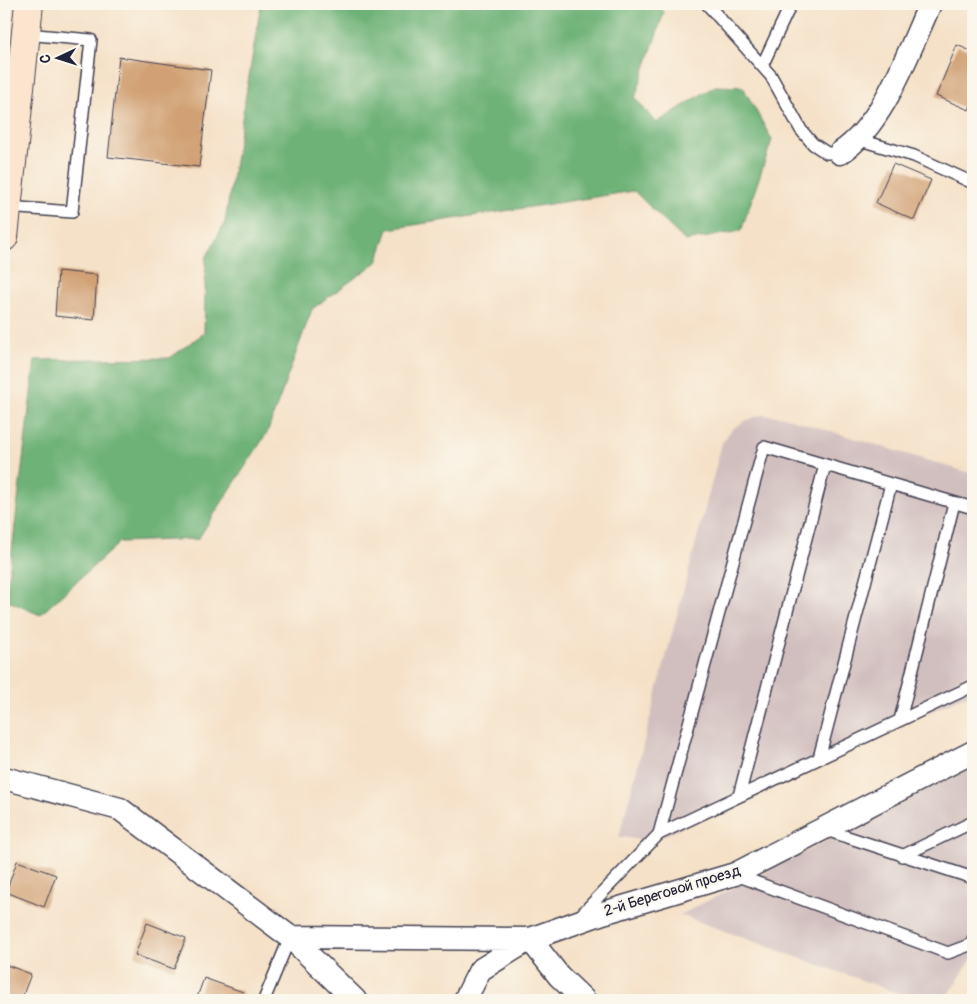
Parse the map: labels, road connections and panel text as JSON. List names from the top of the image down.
{
  "streets": {
    "street": ["2-й Береговой проезд"]
  },
  "north": "left"
}
